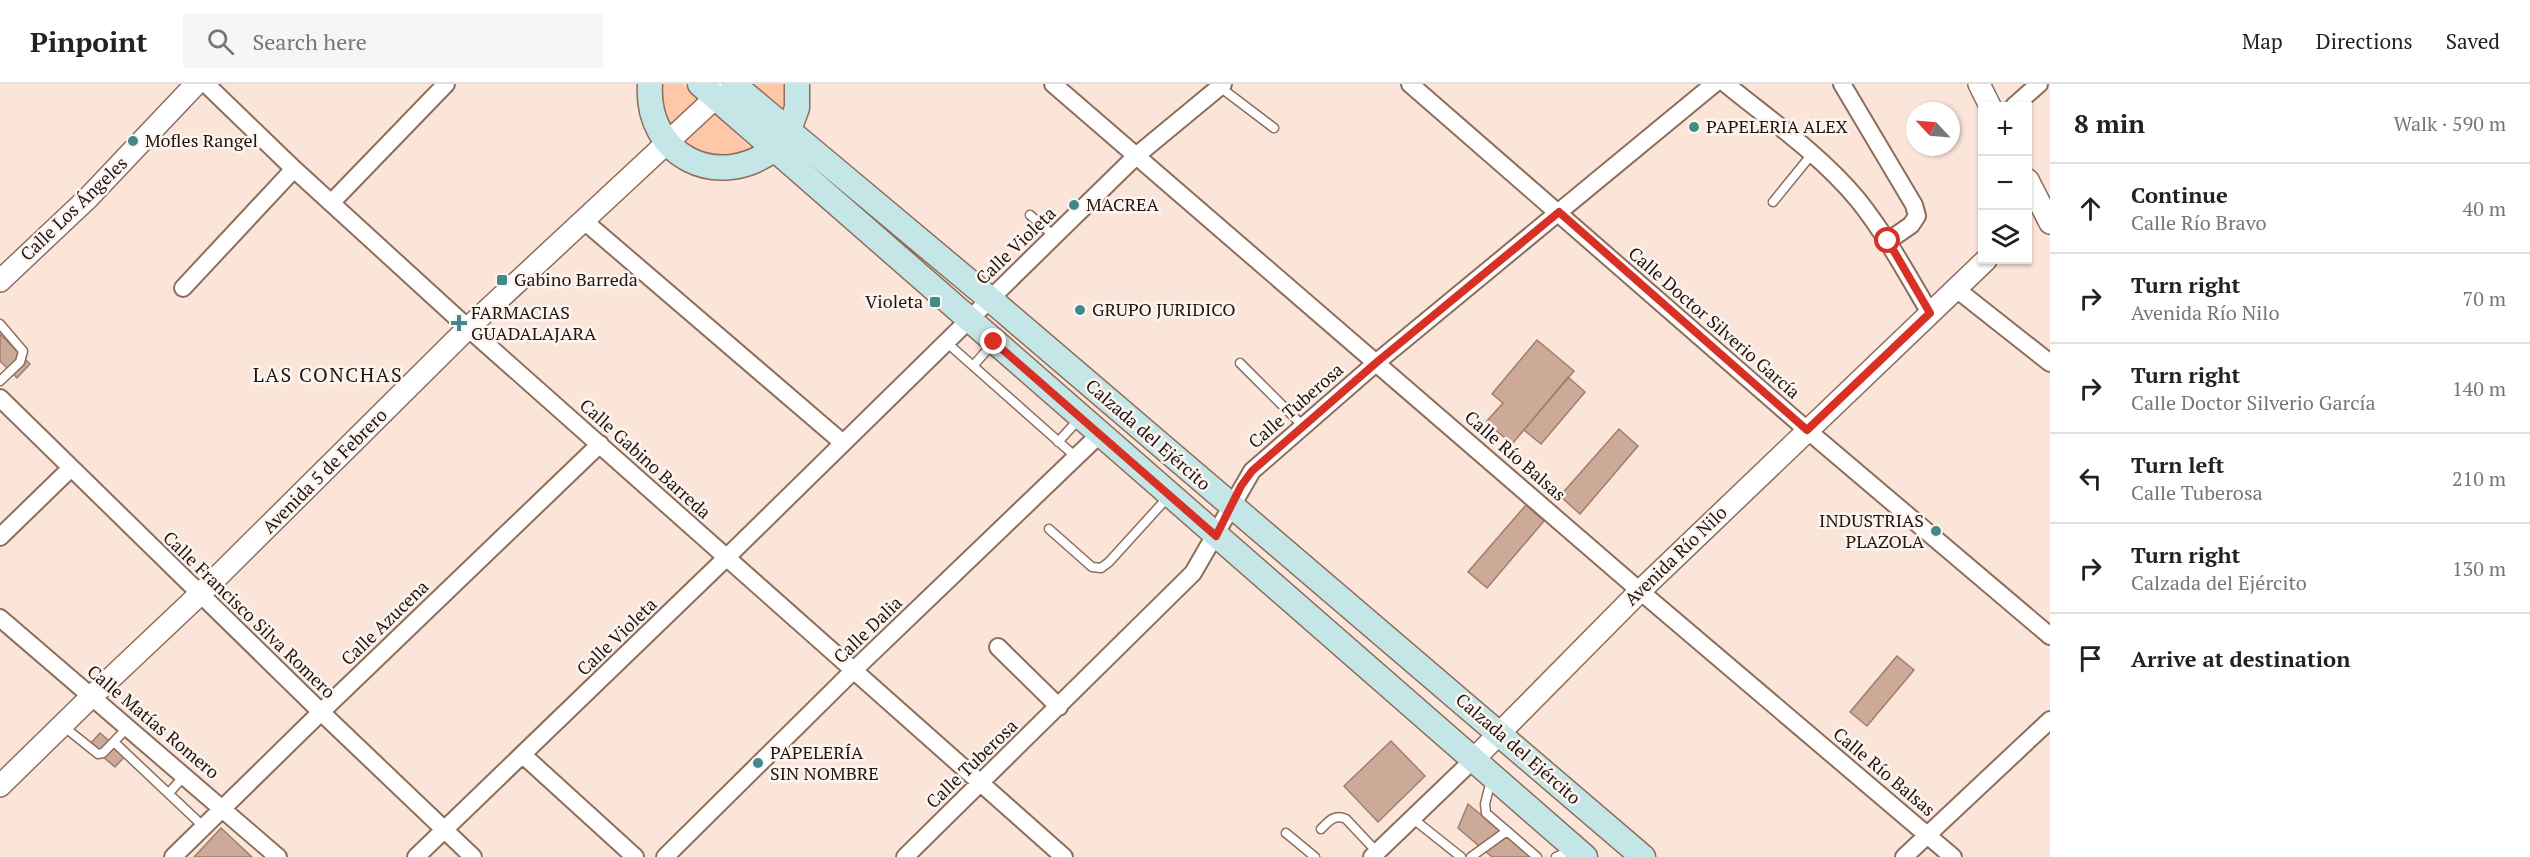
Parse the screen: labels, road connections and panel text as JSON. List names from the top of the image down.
{
  "streets": {
    "main road": ["Calzada del Ejército"],
    "street": [
      "Calle Los Ángeles",
      "Calle Violeta",
      "Calle Doctor Silverio García",
      "Calle Tuberosa",
      "Calle Río Balsas",
      "Calle Gabino Barreda",
      "Avenida 5 de Febrero",
      "Avenida Río Nilo",
      "Calle Francisco Silva Romero",
      "Calle Azucena",
      "Calle Dalia",
      "Calle Matías Romero"
    ]
  },
  "crossings": [
    ["Calle Violeta", "Calzada del Ejército"],
    ["Calle Violeta", "Calle Río Balsas"],
    ["Calle Violeta", "Calle Gabino Barreda"],
    ["Calle Violeta", "Calle Francisco Silva Romero"],
    ["Calle Doctor Silverio García", "Calle Tuberosa"],
    ["Calle Doctor Silverio García", "Avenida Río Nilo"],
    ["Calle Tuberosa", "Calzada del Ejército"],
    ["Calle Tuberosa", "Calle Río Balsas"],
    ["Calle Tuberosa", "Calle Gabino Barreda"],
    ["Calzada del Ejército", "Avenida 5 de Febrero"],
    ["Calzada del Ejército", "Avenida Río Nilo"],
    ["Calzada del Ejército", "Calle Dalia"],
    ["Calle Río Balsas", "Avenida Río Nilo"],
    ["Calle Gabino Barreda", "Avenida 5 de Febrero"],
    ["Calle Gabino Barreda", "Calle Azucena"],
    ["Calle Gabino Barreda", "Calle Dalia"],
    ["Avenida 5 de Febrero", "Calle Francisco Silva Romero"],
    ["Avenida 5 de Febrero", "Calle Matías Romero"],
    ["Calle Francisco Silva Romero", "Calle Azucena"],
    ["Calle Azucena", "Calle Matías Romero"]
  ],
  "districts": ["LAS CONCHAS"],
  "places": {
    "other": [
      "PAPELERIA ALEX",
      "Mofles Rangel",
      "MACREA",
      "GRUPO JURIDICO",
      "INDUSTRIAS PLAZOLA",
      "PAPELERÍA SIN NOMBRE"
    ],
    "transit": ["Gabino Barreda", "Violeta"],
    "health": ["FARMACIAS GUADALAJARA"]
  },
  "north": "top left",
  "page": {
    "header": "Pinpoint",
    "search": "Search here",
    "nav": ["Map", "Directions", "Saved"],
    "heading": ["8 min", "Walk · 590 m"],
    "map_buttons": ["+", "−"],
    "list": [
      ["Continue", "Calle Río Bravo", "40 m"],
      ["Turn right", "Avenida Río Nilo", "70 m"],
      ["Turn right", "Calle Doctor Silverio García", "140 m"],
      ["Turn left", "Calle Tuberosa", "210 m"],
      ["Turn right", "Calzada del Ejército", "130 m"],
      "Arrive at destination"
    ]
  }
}
